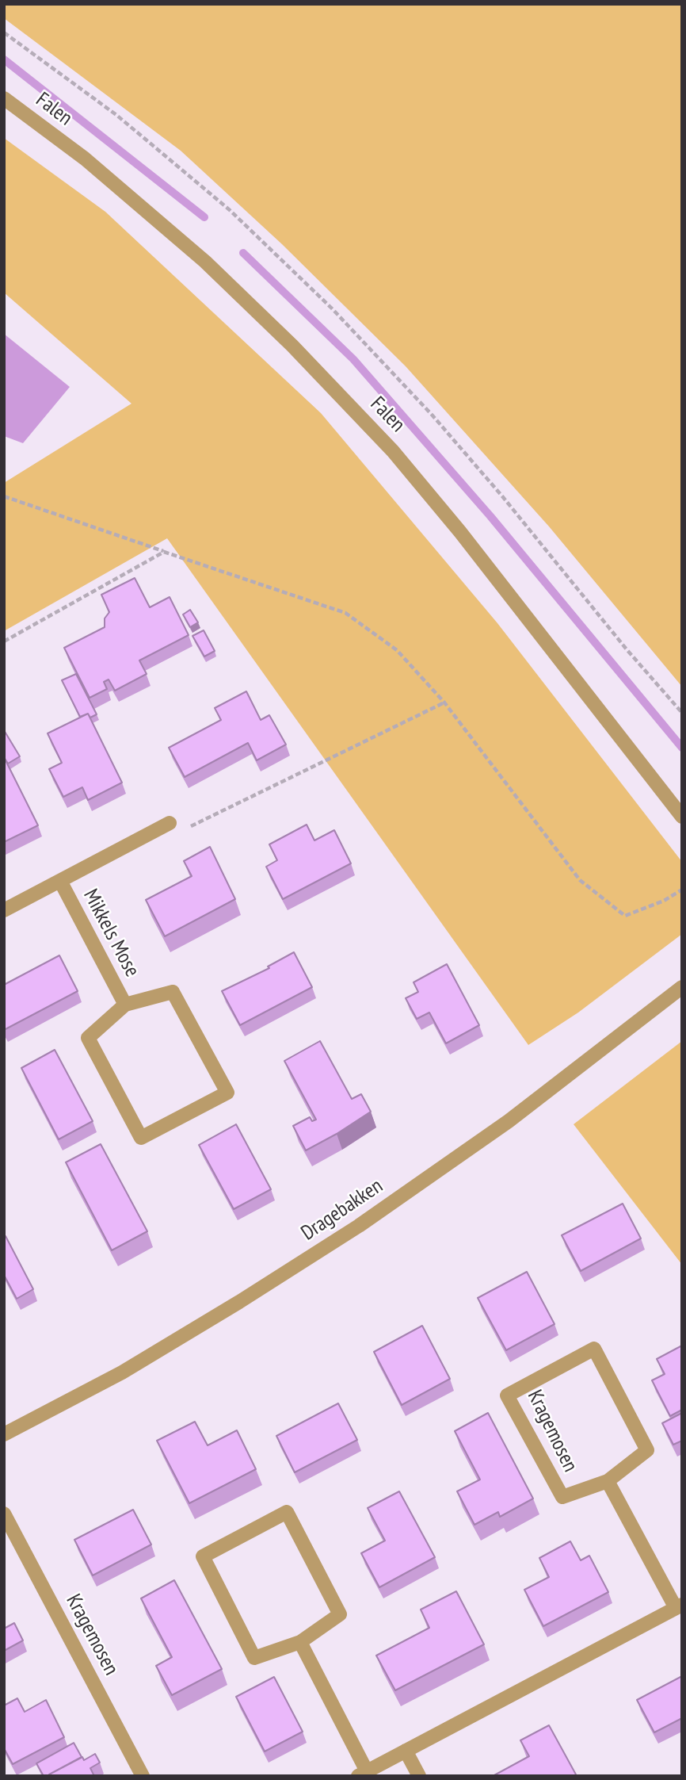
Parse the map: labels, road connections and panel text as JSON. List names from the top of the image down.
{
  "streets": {
    "street": [
      "Falen",
      "Mikkels Mose",
      "Dragebakken",
      "Kragemosen"
    ]
  }
}
